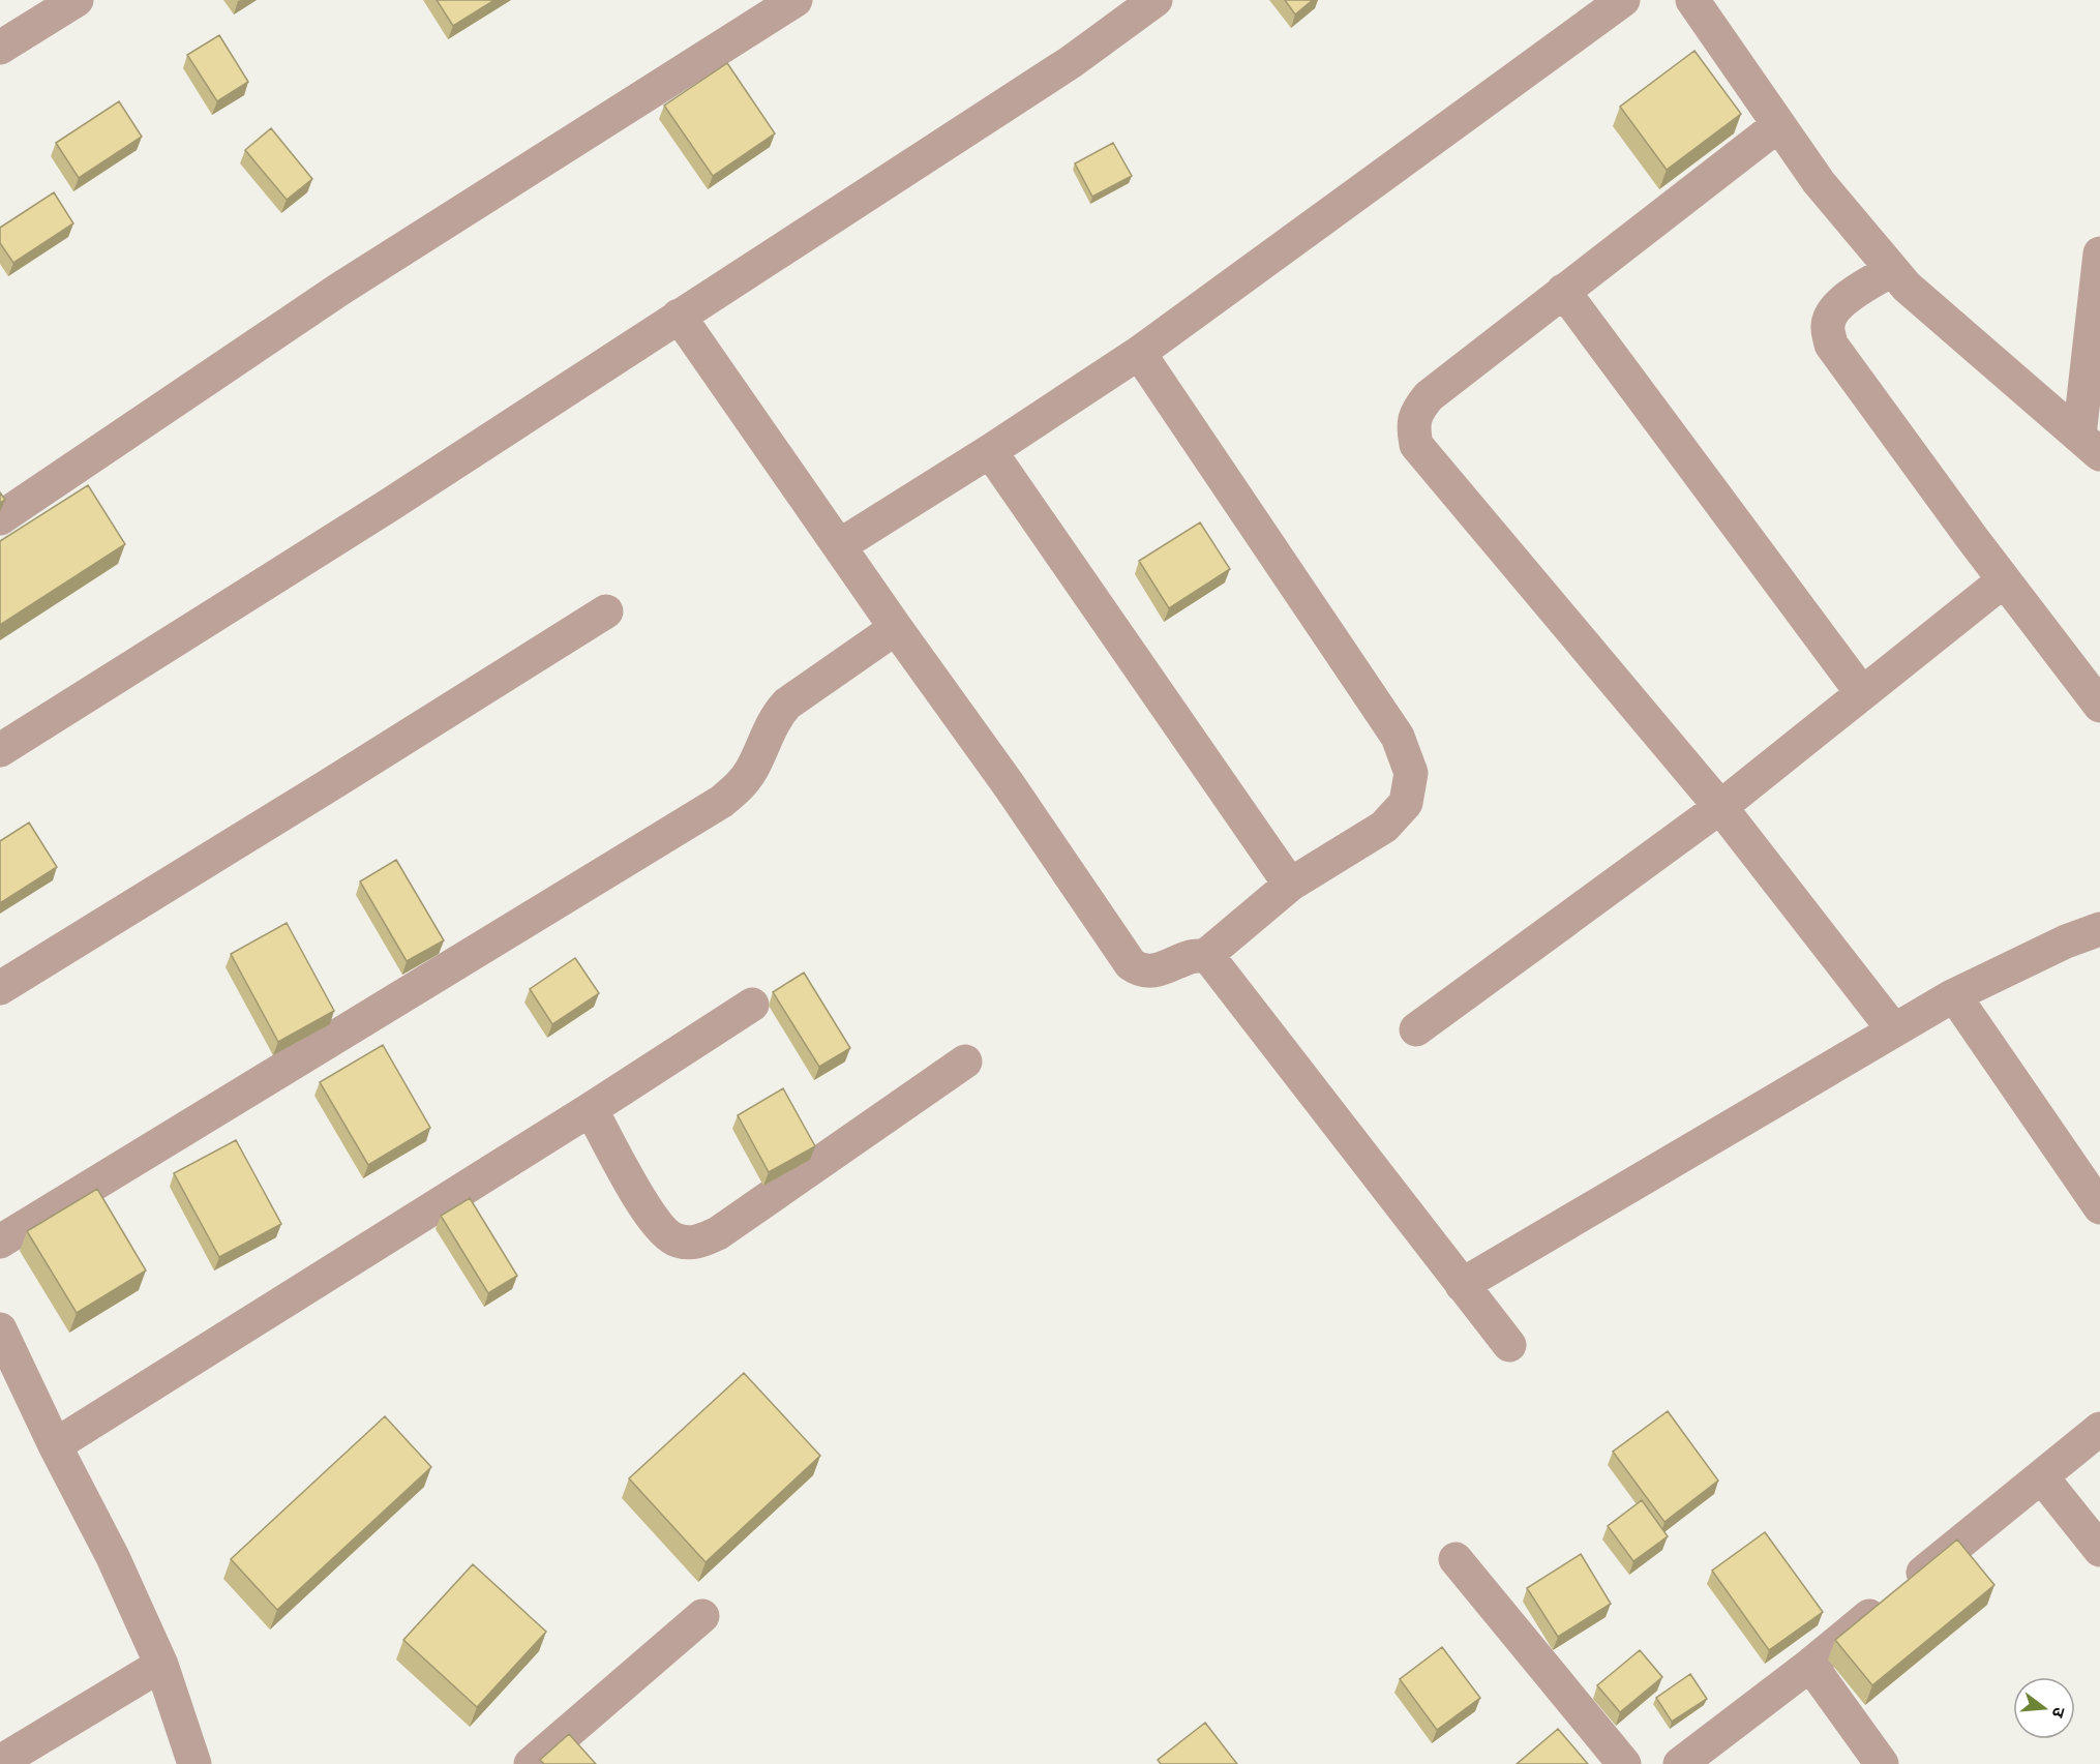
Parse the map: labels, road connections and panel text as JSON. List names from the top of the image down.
{
  "north": "right"
}
